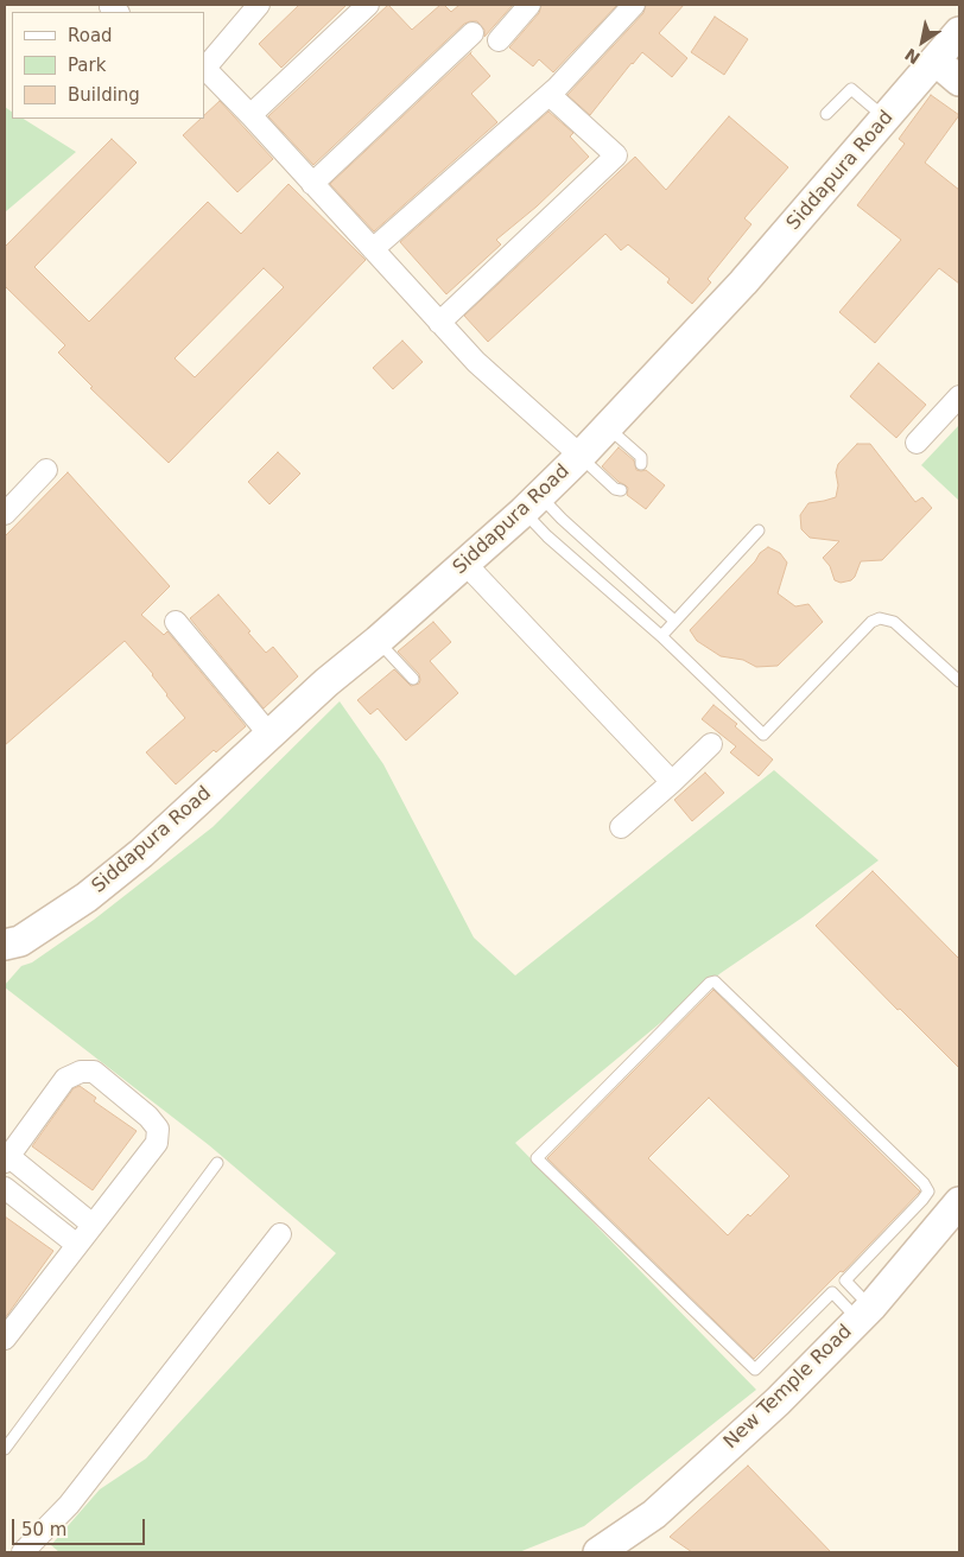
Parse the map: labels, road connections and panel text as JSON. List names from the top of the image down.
{
  "streets": {
    "street": ["Siddapura Road", "New Temple Road"]
  },
  "legend": ["Road", "Park", "Building"],
  "scale_bar": "50 m",
  "north": "bottom left"
}
